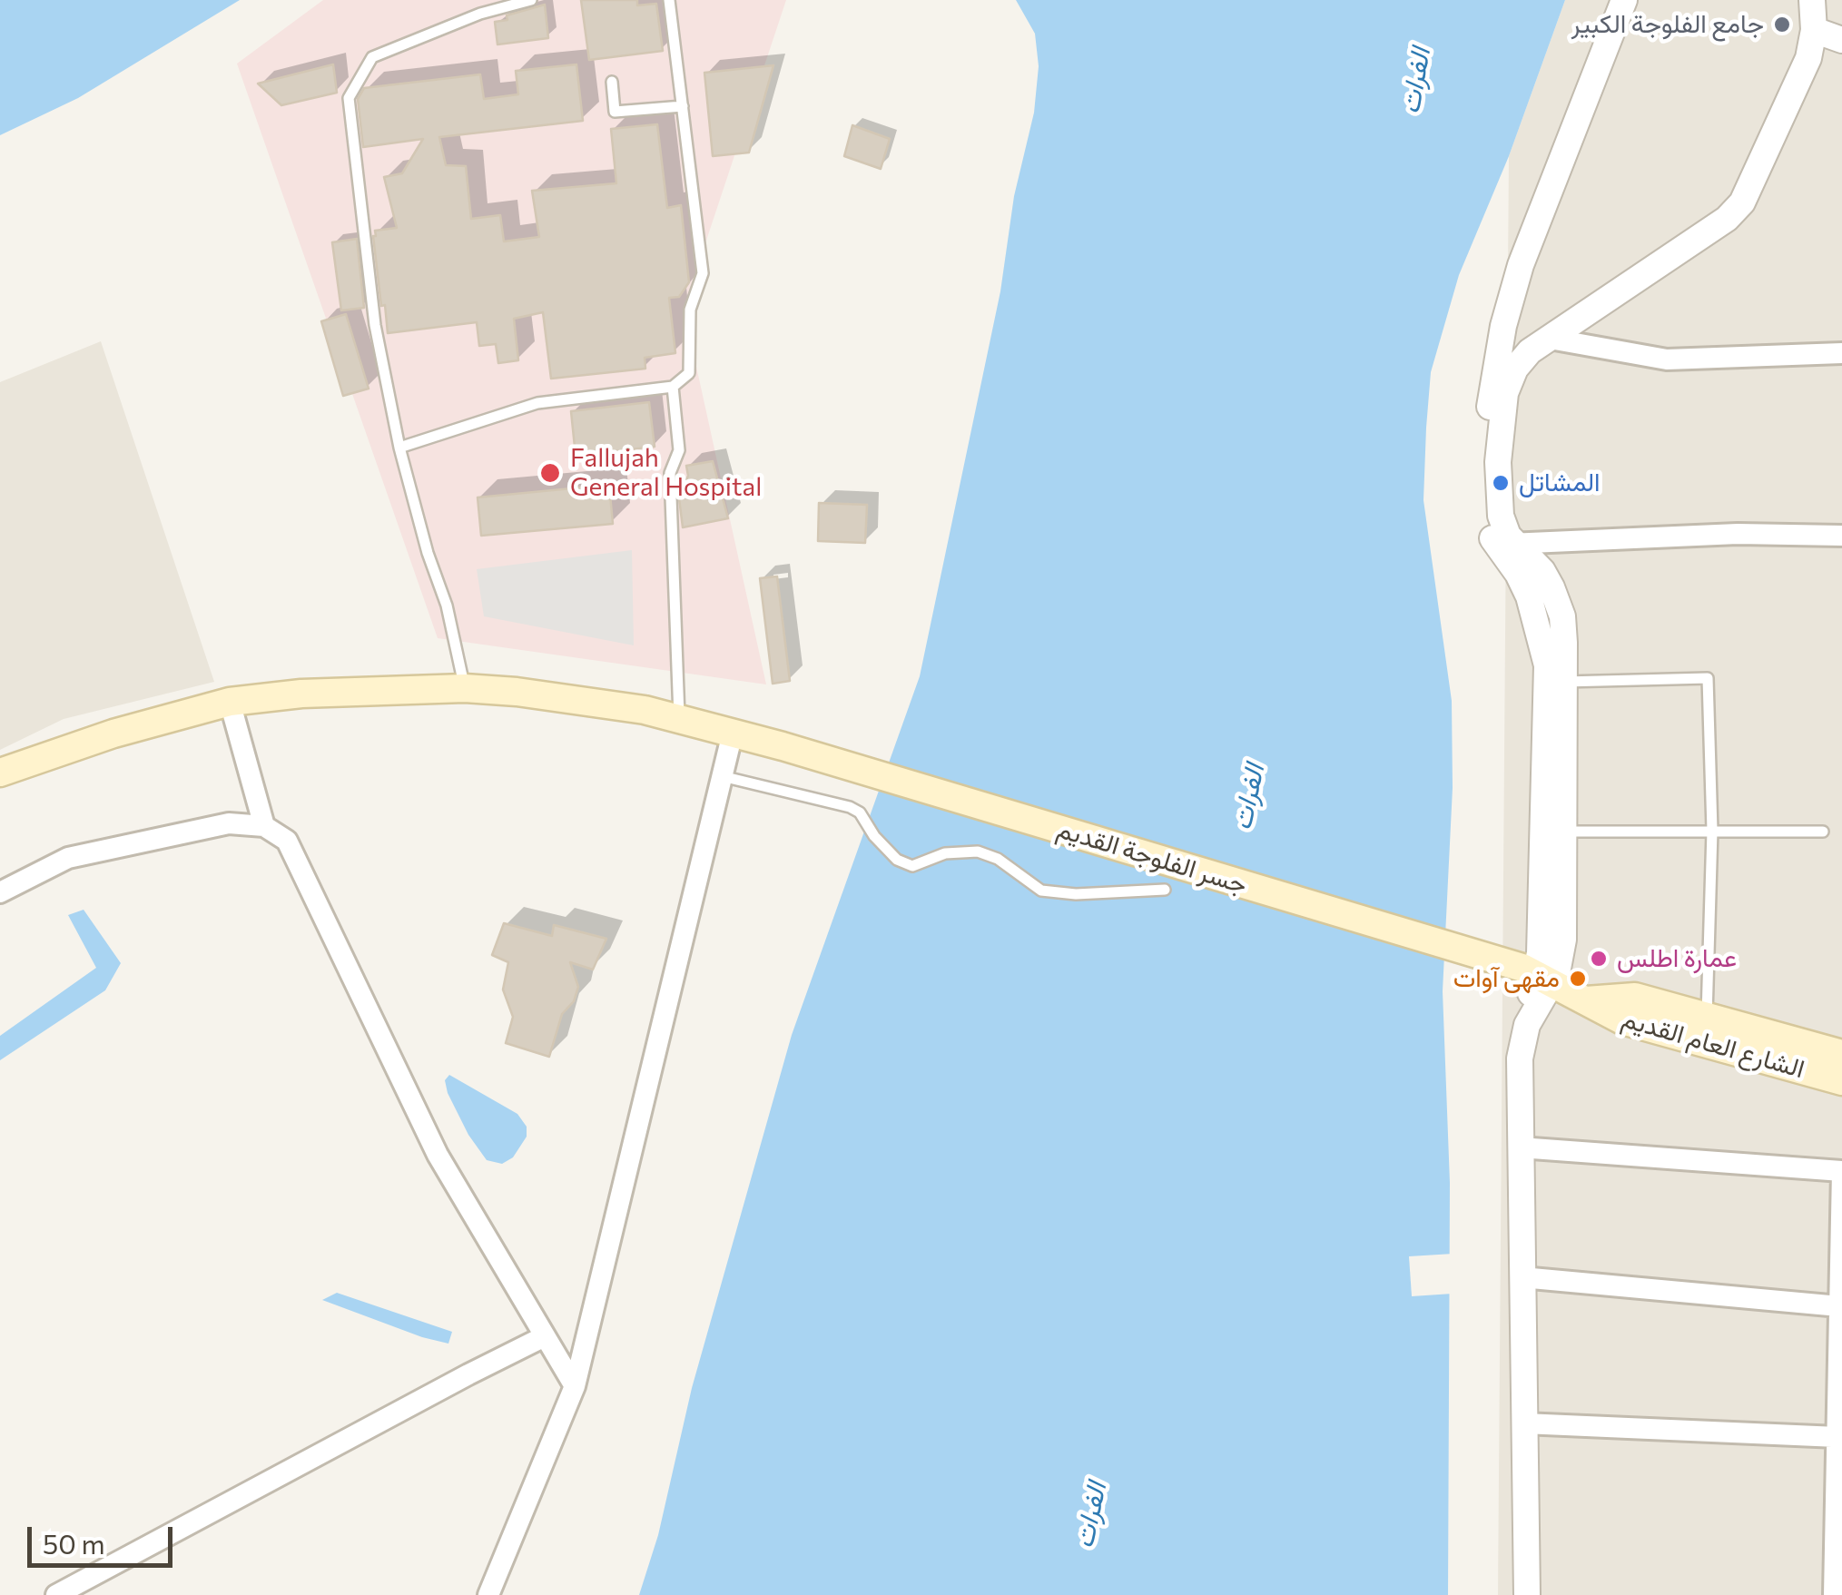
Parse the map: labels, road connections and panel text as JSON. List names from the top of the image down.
{
  "streets": {
    "main road": ["جسر الفلوجة القديم", "الشارع العام القديم"]
  },
  "crossings": [
    ["جسر الفلوجة القديم", "الشارع العام القديم"]
  ],
  "water": ["الفرات"],
  "places": [
    "جامع الفلوجة الكبير",
    "Fallujah General Hospital",
    "المشاتل",
    "عمارة اطلس",
    "مقهى آوات"
  ],
  "scale_bar": "50 m"
}
